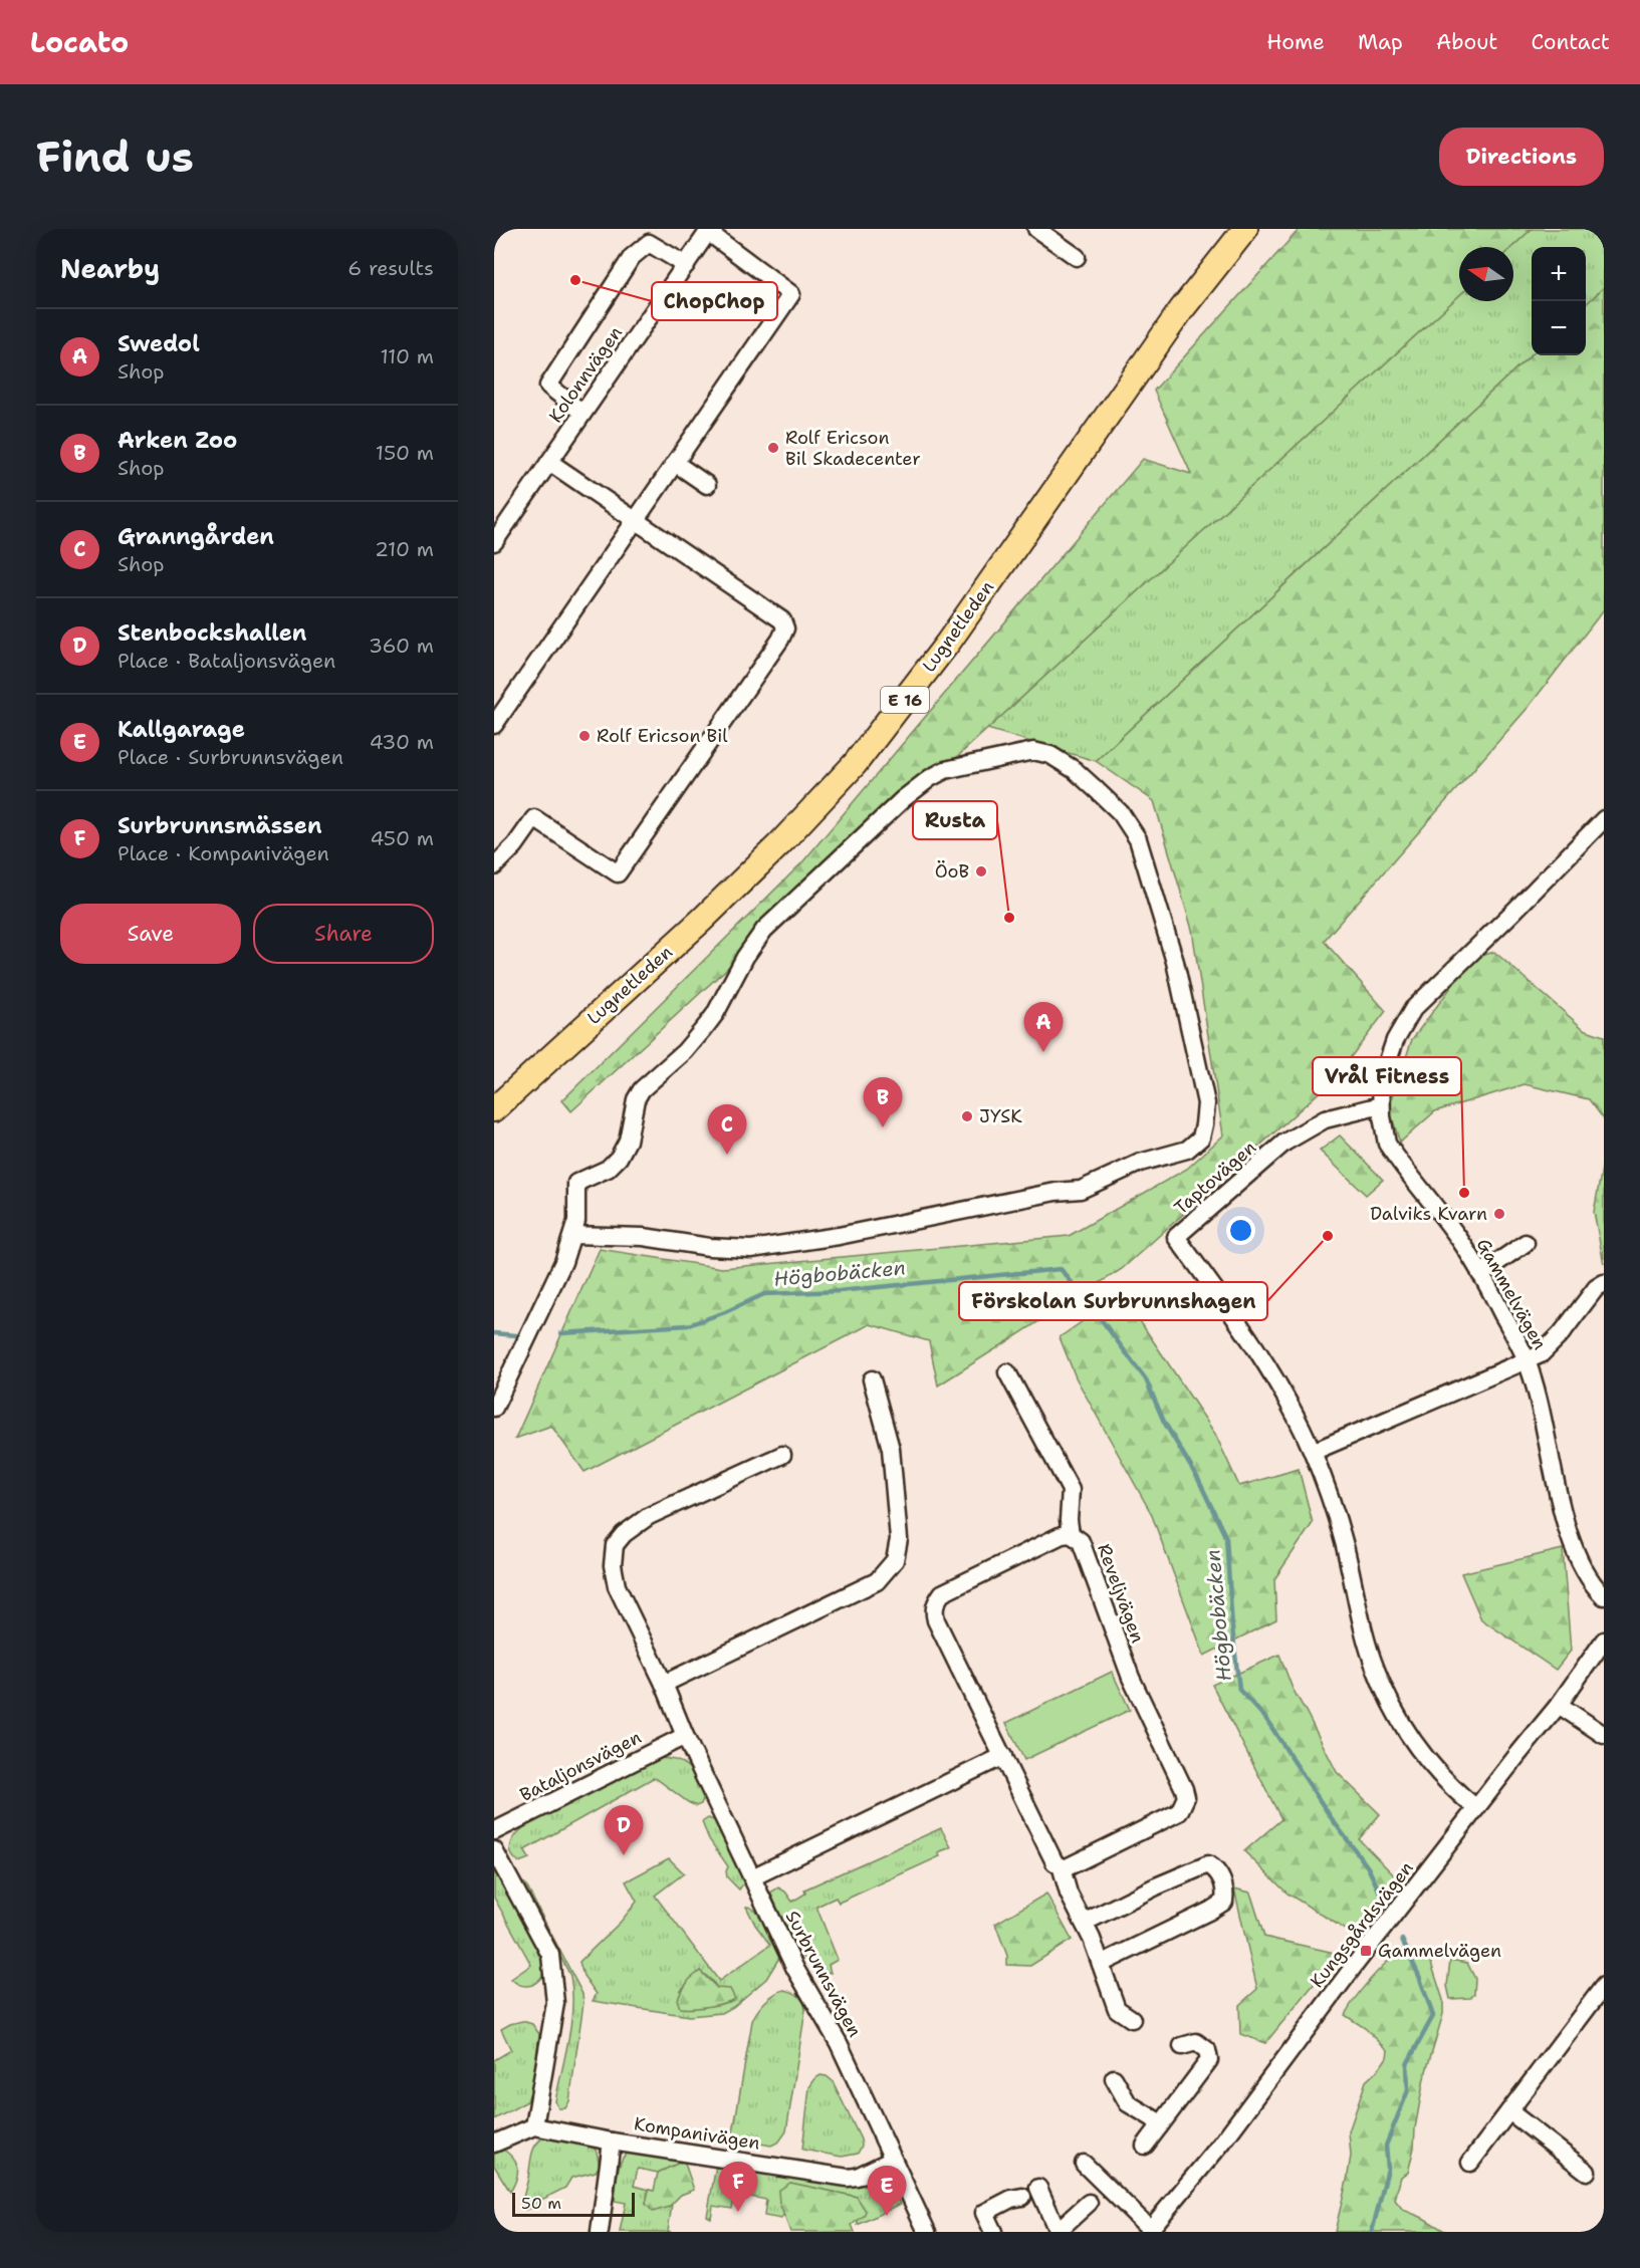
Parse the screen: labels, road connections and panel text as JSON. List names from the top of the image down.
{
  "streets": {
    "highway": ["Lugnetleden", "E 16"],
    "street": [
      "Kolonnvägen",
      "Taptovägen",
      "Gammelvägen",
      "Reveljvägen",
      "Bataljonsvägen",
      "Kungsgårdsvägen",
      "Surbrunnsvägen",
      "Kompanivägen"
    ]
  },
  "crossings": [
    ["Taptovägen", "Gammelvägen"],
    ["Taptovägen", "Kungsgårdsvägen"],
    ["Bataljonsvägen", "Surbrunnsvägen"],
    ["Surbrunnsvägen", "Kompanivägen"]
  ],
  "water": ["Högbobäcken"],
  "places": {
    "other": [
      "ChopChop",
      "Rolf Ericson Bil Skadecenter",
      "Rolf Ericson Bil",
      "ÖoB",
      "Rusta",
      "JYSK",
      "Vrål Fitness",
      "Dalviks Kvarn",
      "Förskolan Surbrunnshagen"
    ],
    "transit": ["Gammelvägen"]
  },
  "scale_bar": "50 m",
  "north": "left",
  "page": {
    "header": "Locato",
    "nav": [
      "Home",
      "Map",
      "About",
      "Contact"
    ],
    "buttons": [
      "Directions",
      ["Save", "Share"]
    ],
    "title": "Find us",
    "heading": ["Nearby", "6 results"],
    "map_buttons": ["+", "−"],
    "list": [
      {
        "mark": "A",
        "name": "Swedol",
        "note": "Shop",
        "value": "110 m"
      },
      {
        "mark": "B",
        "name": "Arken Zoo",
        "note": "Shop",
        "value": "150 m"
      },
      {
        "mark": "C",
        "name": "Granngården",
        "note": "Shop",
        "value": "210 m"
      },
      {
        "mark": "D",
        "name": "Stenbockshallen",
        "note": "Place · Bataljonsvägen",
        "value": "360 m"
      },
      {
        "mark": "E",
        "name": "Kallgarage",
        "note": "Place · Surbrunnsvägen",
        "value": "430 m"
      },
      {
        "mark": "F",
        "name": "Surbrunnsmässen",
        "note": "Place · Kompanivägen",
        "value": "450 m"
      }
    ],
    "pins": [
      "A",
      "B",
      "C",
      "D",
      "F",
      "E"
    ],
    "scale": "50 m"
  }
}
